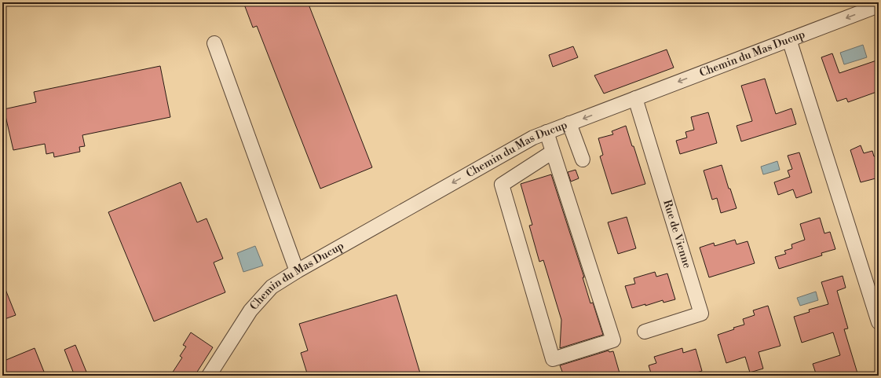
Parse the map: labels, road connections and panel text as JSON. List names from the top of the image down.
{
  "streets": {
    "street": ["Chemin du Mas Ducup", "Rue de Vienne"]
  },
  "crossings": [
    ["Chemin du Mas Ducup", "Rue de Vienne"]
  ],
  "one_way": ["Chemin du Mas Ducup"]
}
